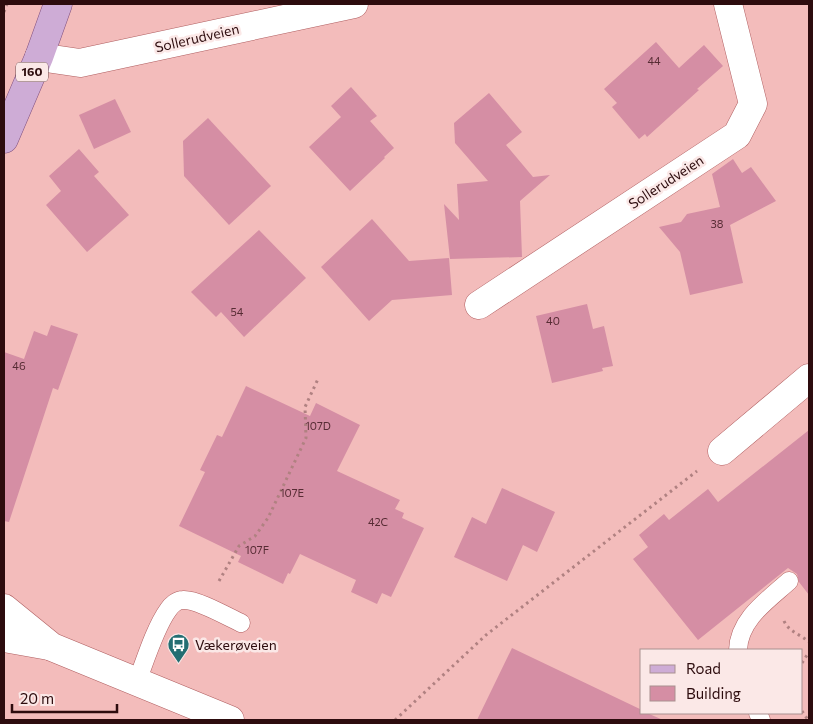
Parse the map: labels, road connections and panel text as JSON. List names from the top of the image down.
{
  "streets": {
    "main road": ["160"],
    "street": ["Sollerudveien"]
  },
  "crossings": [
    ["Sollerudveien", "160"]
  ],
  "places": {
    "bus stop": ["Vækerøveien"]
  },
  "house_numbers": [
    "44",
    "38",
    "54",
    "40",
    "46",
    "107D",
    "107E",
    "42C",
    "107F"
  ],
  "legend": ["Road", "Building"],
  "scale_bar": "20 m"
}
